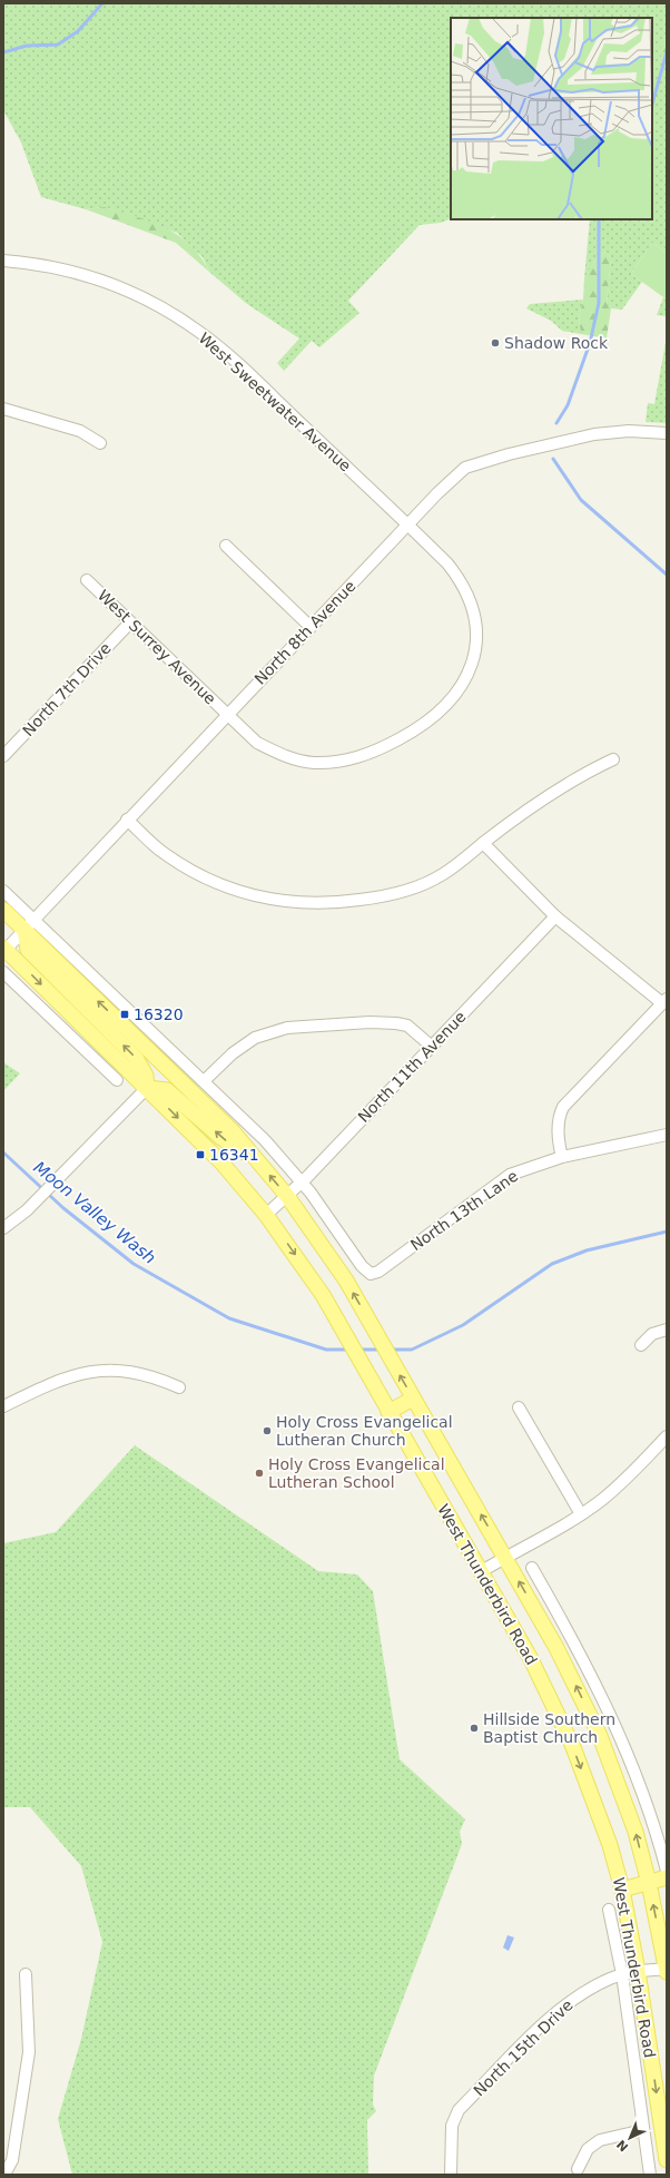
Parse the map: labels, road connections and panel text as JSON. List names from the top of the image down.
{
  "streets": {
    "main road": ["West Thunderbird Road"],
    "street": [
      "West Sweetwater Avenue",
      "North 8th Avenue",
      "West Surrey Avenue",
      "North 7th Drive",
      "North 11th Avenue",
      "North 13th Lane",
      "North 15th Drive"
    ]
  },
  "crossings": [
    ["West Sweetwater Avenue", "North 8th Avenue"],
    ["West Sweetwater Avenue", "West Surrey Avenue"],
    ["North 8th Avenue", "West Surrey Avenue"],
    ["North 8th Avenue", "West Thunderbird Road"],
    ["West Surrey Avenue", "North 7th Drive"],
    ["North 11th Avenue", "West Thunderbird Road"],
    ["North 13th Lane", "West Thunderbird Road"],
    ["West Thunderbird Road", "North 15th Drive"]
  ],
  "water": ["Moon Valley Wash"],
  "places": {
    "other": [
      "Shadow Rock",
      "Holy Cross Evangelical Lutheran Church",
      "Holy Cross Evangelical Lutheran School",
      "Hillside Southern Baptist Church"
    ],
    "transit": ["16320", "16341"]
  },
  "north": "bottom left"
}
